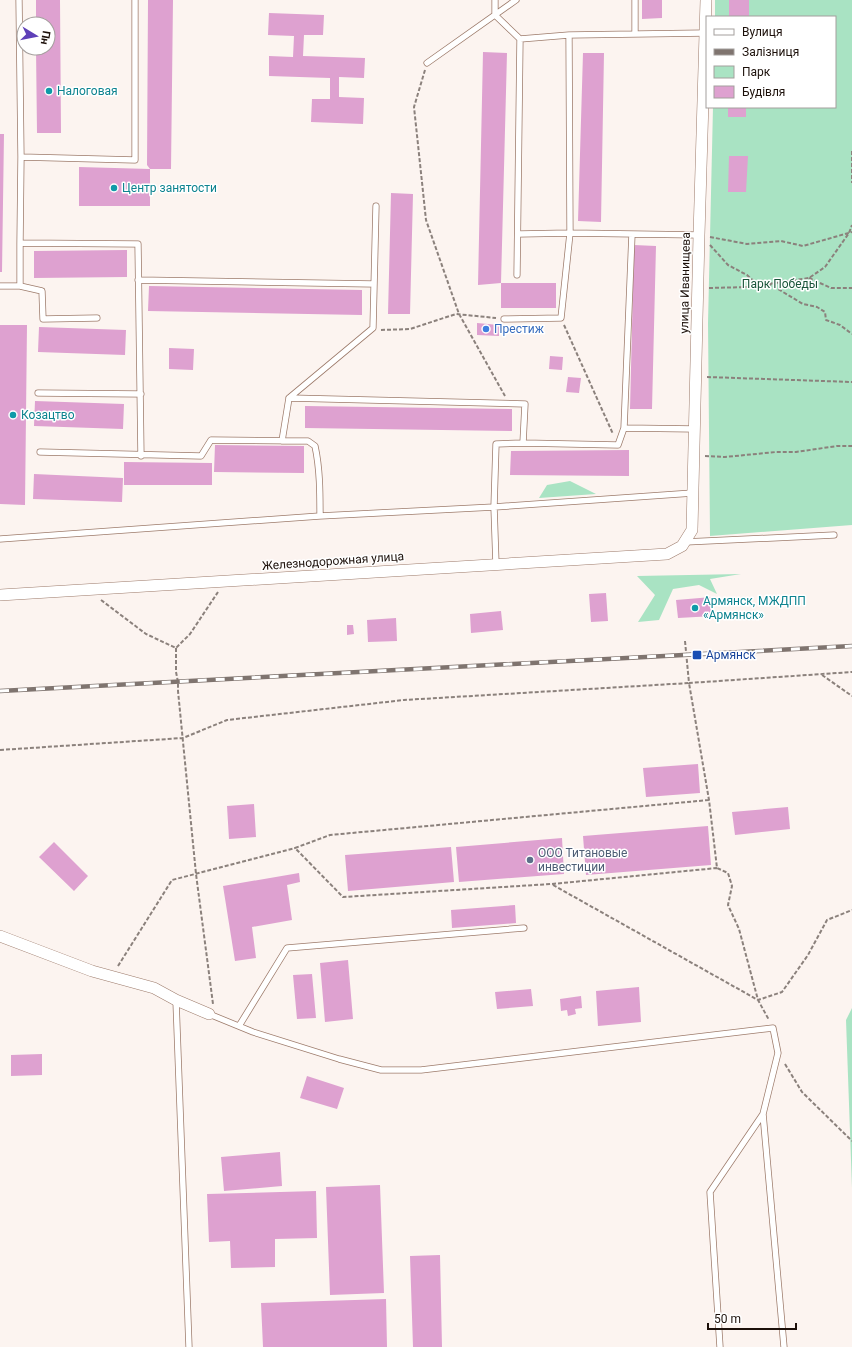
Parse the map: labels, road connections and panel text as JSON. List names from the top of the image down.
{
  "streets": {
    "street": ["улица Иванищева", "Железнодорожная улица"]
  },
  "crossings": [
    ["улица Иванищева", "Железнодорожная улица"]
  ],
  "parks": ["Парк Победы"],
  "places": {
    "other": [
      "Налоговая",
      "Центр занятости",
      "Престиж",
      "Козацтво",
      "Армянск, МЖДПП «Армянск»",
      "ООО Титановые инвестиции"
    ],
    "transit": ["Армянск"]
  },
  "legend": [
    "Вулиця",
    "Залізниця",
    "Парк",
    "Будівля"
  ],
  "scale_bar": "50 m",
  "north": "right"
}
